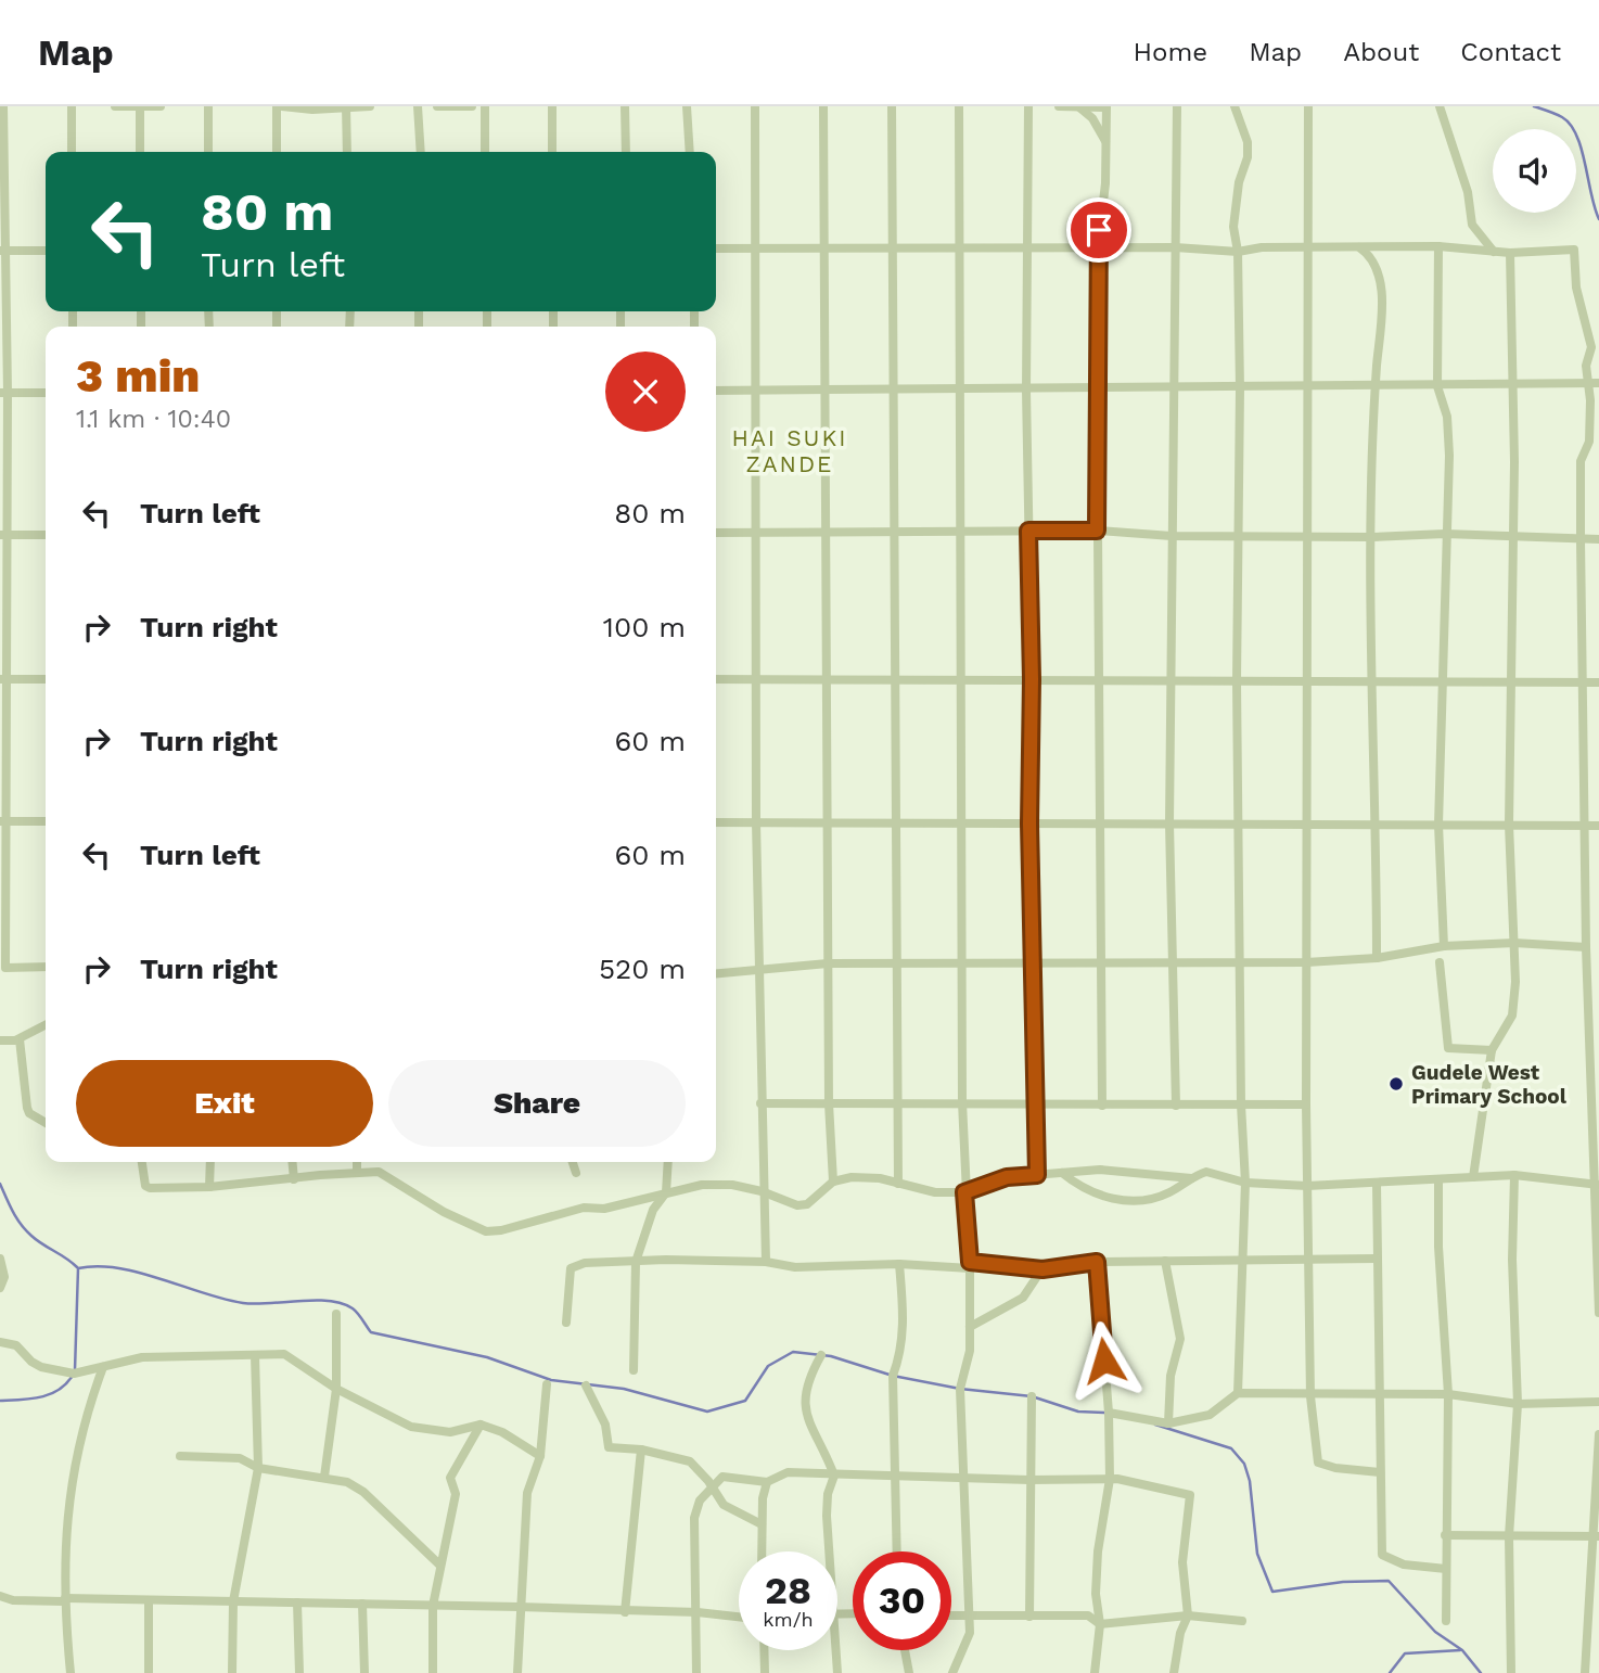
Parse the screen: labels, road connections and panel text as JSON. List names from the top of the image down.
{
  "districts": ["HAI SUKI ZANDE"],
  "places": ["Gudele West Primary School"],
  "page": {
    "header": "Map",
    "nav": [
      "Home",
      "Map",
      "About",
      "Contact"
    ],
    "turn": ["80 m", "Turn left"],
    "heading": ["3 min", "1.1 km · 10:40"],
    "list": [
      {
        "name": "Turn left",
        "value": "80 m"
      },
      {
        "name": "Turn right",
        "value": "100 m"
      },
      {
        "name": "Turn right",
        "value": "60 m"
      },
      {
        "name": "Turn left",
        "value": "60 m"
      },
      {
        "name": "Turn right",
        "value": "520 m"
      }
    ],
    "buttons": ["Exit", "Share"],
    "speed": "28 km/h",
    "limit": "30"
  }
}
